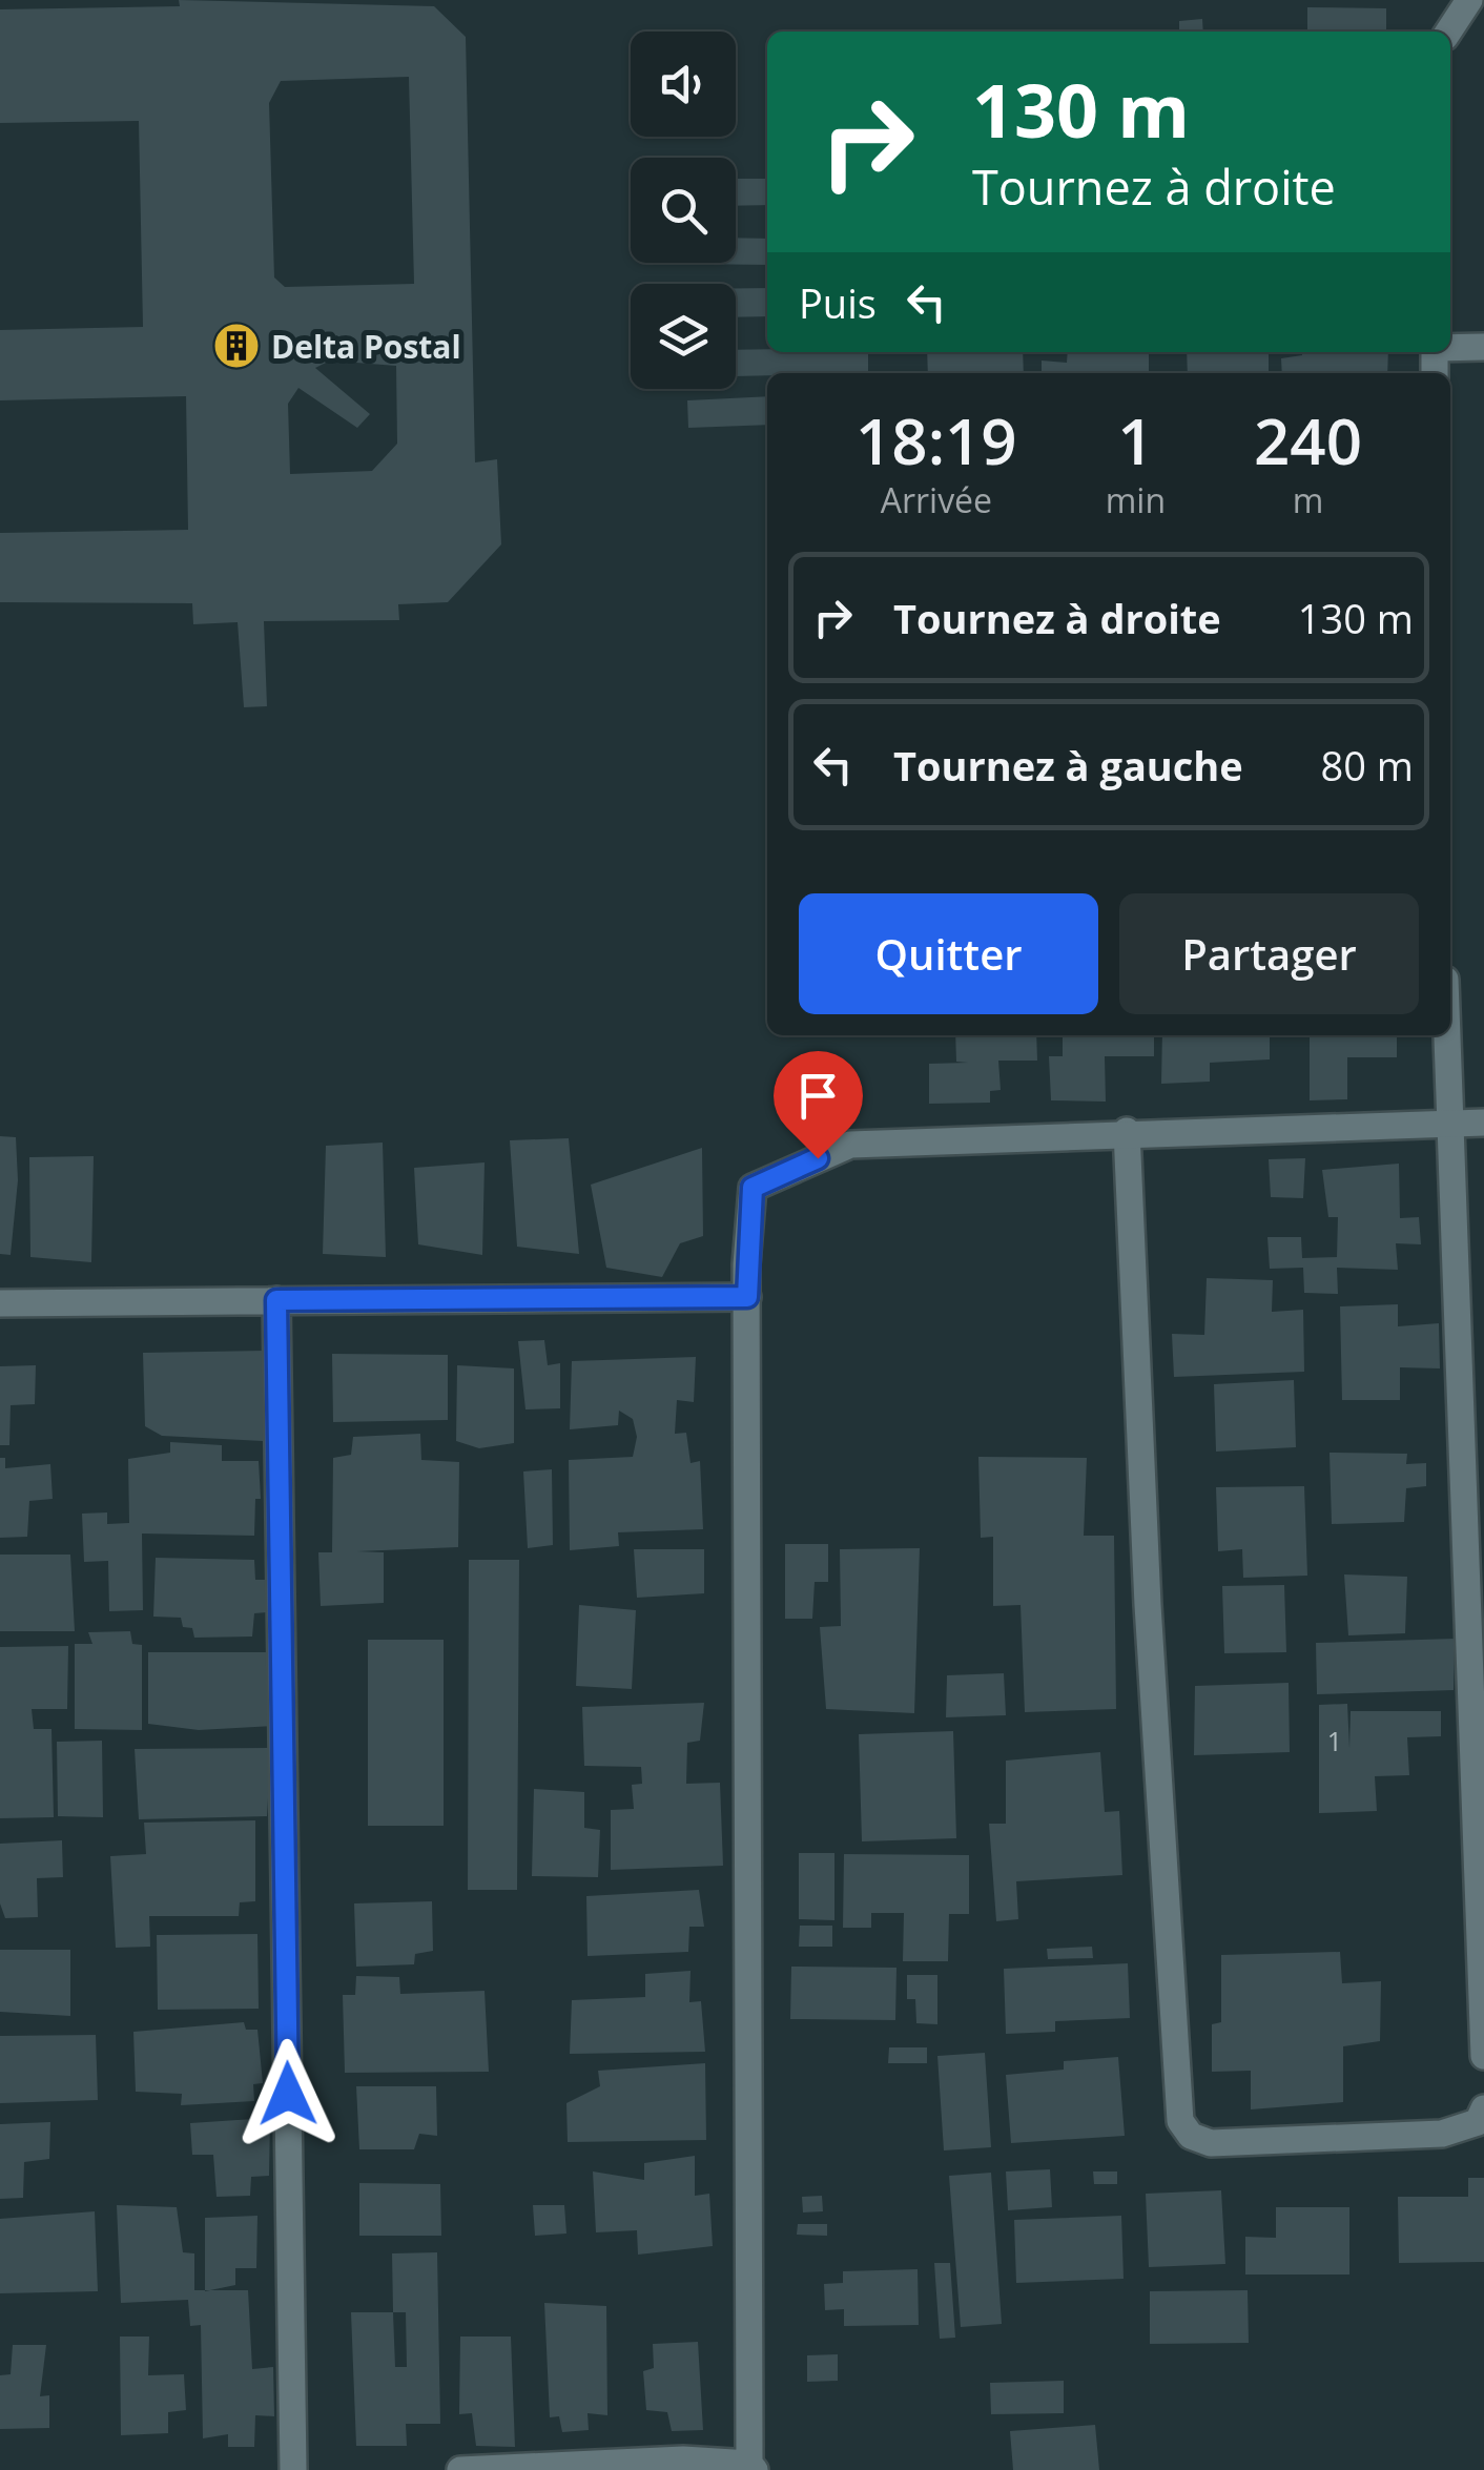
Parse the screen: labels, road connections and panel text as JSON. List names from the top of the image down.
{
  "places": {
    "building": ["Delta Postal"]
  },
  "house_numbers": ["1"],
  "page": {
    "turn": ["130 m", "Tournez à droite"],
    "then": "Puis",
    "eta": [
      "18:19",
      "Arrivée",
      "1",
      "min",
      "240",
      "m"
    ],
    "list": [
      {
        "name": "Tournez à droite",
        "value": "130 m"
      },
      {
        "name": "Tournez à gauche",
        "value": "80 m"
      }
    ],
    "buttons": ["Quitter", "Partager"]
  }
}
